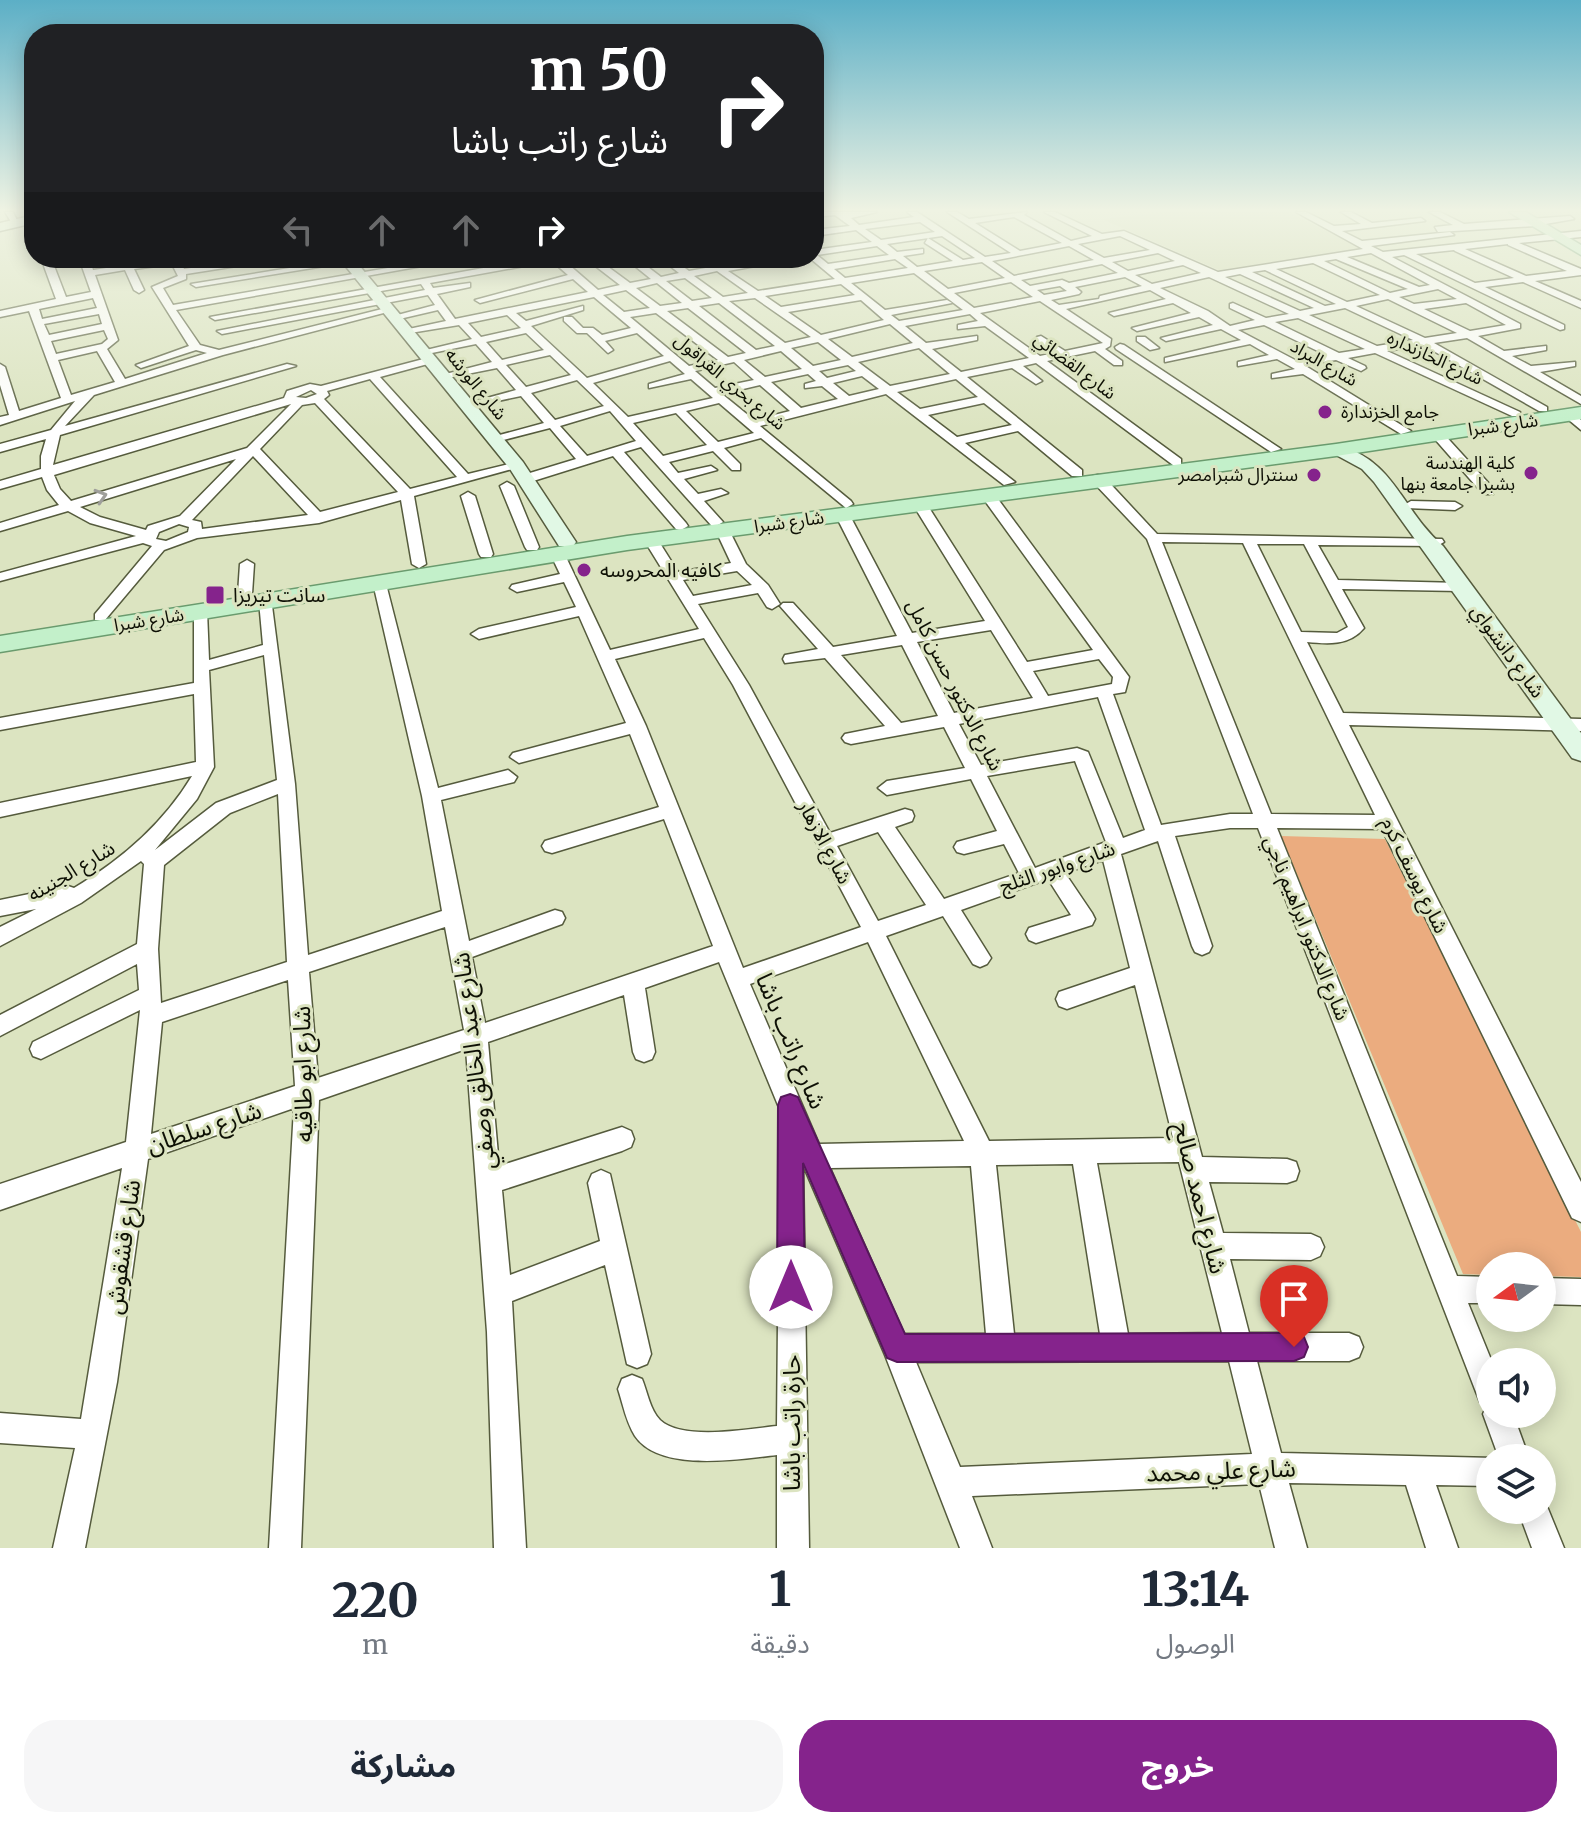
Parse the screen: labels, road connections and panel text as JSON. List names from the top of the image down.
{
  "streets": {
    "main road": ["شارع شبرا"],
    "street": [
      "شارع الخازنداره",
      "شارع البراد",
      "شارع القضائي",
      "شارع بحري القراقول",
      "شارع الورشه",
      "شارع دانشواي",
      "شارع الدكتور حسن كامل",
      "شارع الازهار",
      "شارع وابور الثلج",
      "شارع الجنينه",
      "شارع يوسف كرم",
      "شارع الدكتور ابراهيم ناجي",
      "شارع راتب باشا",
      "شارع عبد الخالق وصفي",
      "شارع ابو طاقيه",
      "شارع سلطان",
      "شارع احمد صالح",
      "شارع قشقوش",
      "حارة راتب باشا",
      "شارع علي محمد"
    ]
  },
  "crossings": [
    ["شارع الخازنداره", "شارع شبرا"],
    ["شارع البراد", "شارع شبرا"],
    ["شارع القضائي", "شارع شبرا"],
    ["شارع بحري القراقول", "شارع شبرا"],
    ["شارع بحري القراقول", "شارع الدكتور حسن كامل"],
    ["شارع الورشه", "شارع شبرا"],
    ["شارع الورشه", "شارع راتب باشا"],
    ["شارع شبرا", "شارع دانشواي"],
    ["شارع شبرا", "شارع الدكتور حسن كامل"],
    ["شارع شبرا", "شارع الازهار"],
    ["شارع شبرا", "شارع الدكتور ابراهيم ناجي"],
    ["شارع شبرا", "شارع راتب باشا"],
    ["شارع شبرا", "شارع عبد الخالق وصفي"],
    ["شارع شبرا", "شارع ابو طاقيه"],
    ["شارع الدكتور حسن كامل", "شارع وابور الثلج"],
    ["شارع الدكتور حسن كامل", "شارع احمد صالح"],
    ["شارع الازهار", "شارع وابور الثلج"],
    ["شارع وابور الثلج", "شارع يوسف كرم"],
    ["شارع وابور الثلج", "شارع الدكتور ابراهيم ناجي"],
    ["شارع وابور الثلج", "شارع راتب باشا"],
    ["شارع وابور الثلج", "شارع احمد صالح"],
    ["شارع الجنينه", "شارع قشقوش"],
    ["شارع راتب باشا", "شارع سلطان"],
    ["شارع راتب باشا", "حارة راتب باشا"],
    ["شارع راتب باشا", "شارع علي محمد"],
    ["شارع عبد الخالق وصفي", "شارع سلطان"],
    ["شارع ابو طاقيه", "شارع سلطان"],
    ["شارع سلطان", "شارع قشقوش"],
    ["شارع احمد صالح", "شارع علي محمد"]
  ],
  "places": {
    "other": [
      "جامع الخزندارة",
      "كلية الهندسة بشبرا جامعة بنها",
      "سنترال شبرامصر",
      "كافيه المحروسه"
    ],
    "transit": ["سانت تيريزا"]
  },
  "north": "left",
  "page": {
    "turn": ["50 m", "شارع راتب باشا"],
    "eta": [
      "13:14",
      "الوصول",
      "1",
      "دقيقة",
      "220",
      "m"
    ],
    "buttons": ["خروج", "مشاركة"]
  }
}
